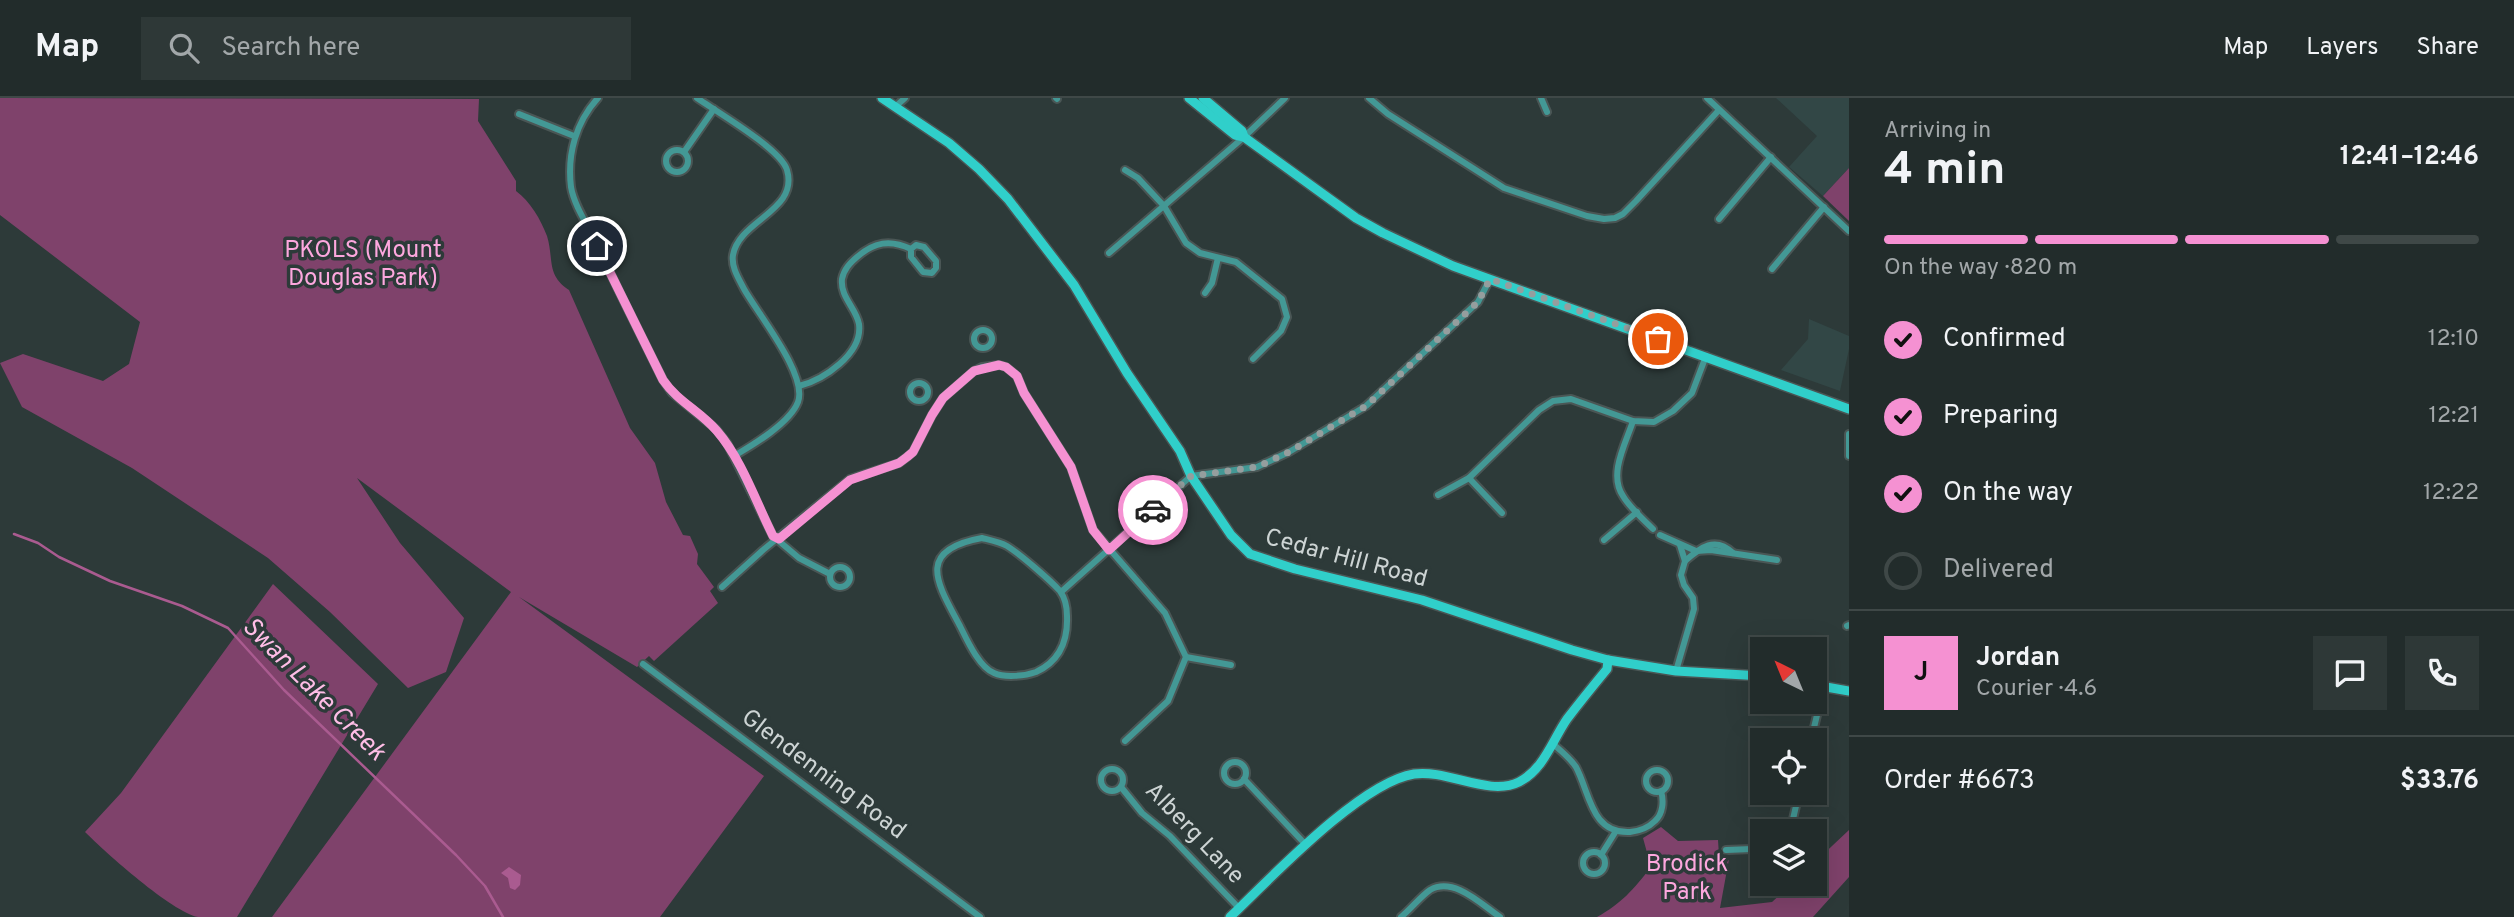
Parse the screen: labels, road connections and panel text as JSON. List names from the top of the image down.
{
  "streets": {
    "street": ["Cedar Hill Road", "Glendenning Road", "Alberg Lane"]
  },
  "water": ["Swan Lake Creek"],
  "parks": ["PKOLS (Mount Douglas Park)", "Brodick Park"],
  "north": "top left",
  "page": {
    "header": "Map",
    "search": "Search here",
    "nav": ["Map", "Layers", "Share"],
    "heading": ["4 min", "Arriving in", "12:41–12:46"],
    "panel": [
      "Jordan",
      "Courier · 4.6",
      "Order #6673",
      "$33.76"
    ],
    "bar": "On the way · 820 m",
    "list": [
      ["Confirmed", "12:10"],
      ["Preparing", "12:21"],
      ["On the way", "12:22"],
      "Delivered"
    ],
    "round": "J"
  }
}
